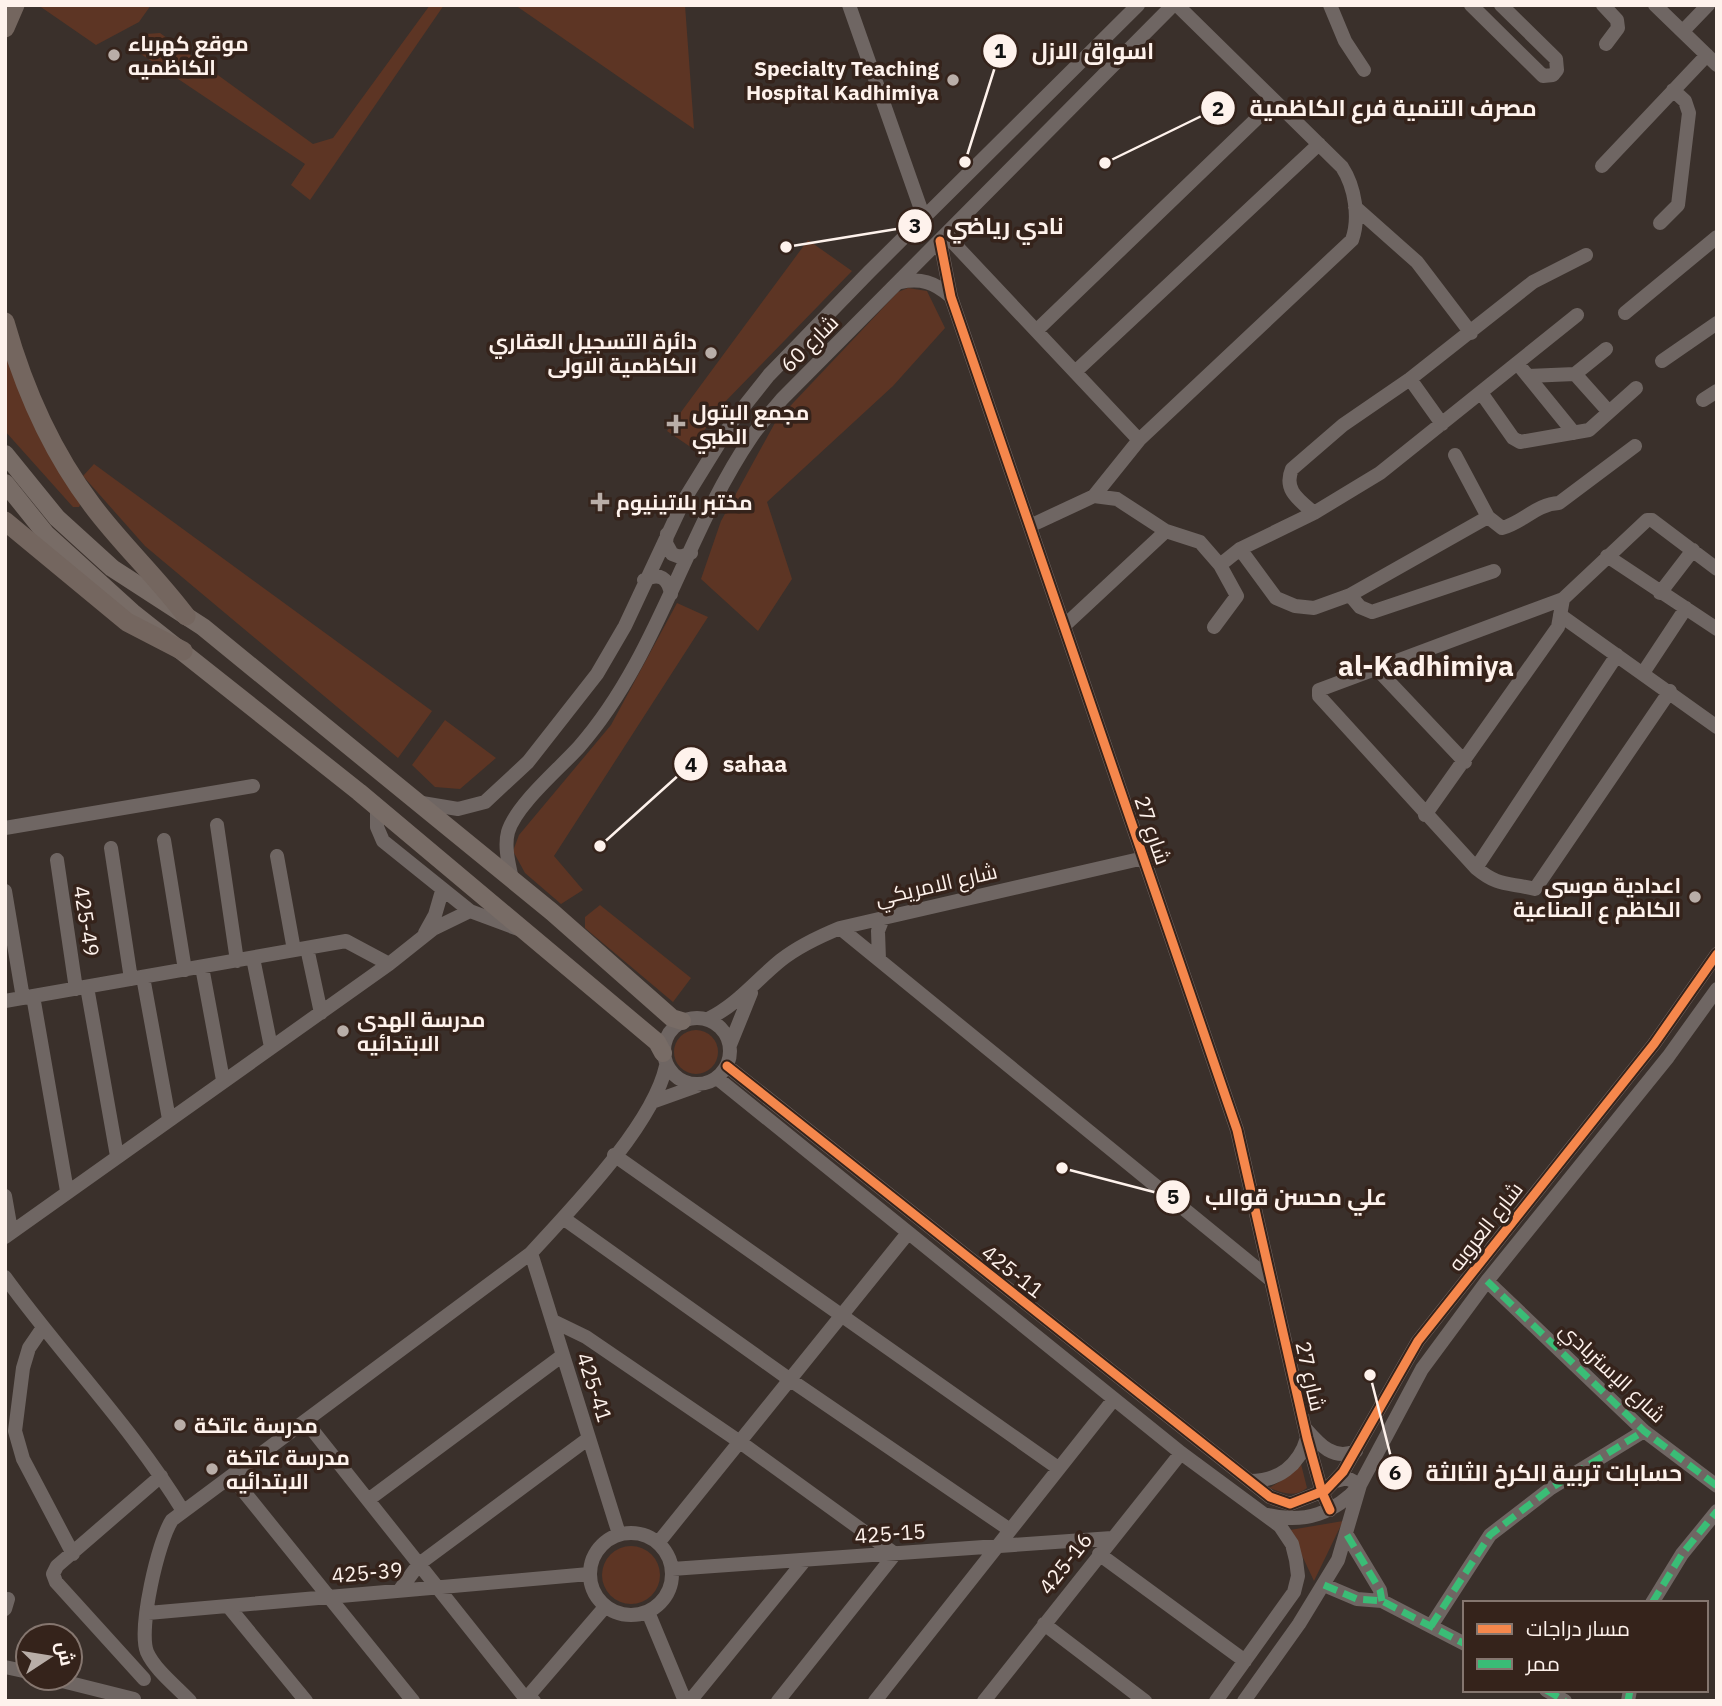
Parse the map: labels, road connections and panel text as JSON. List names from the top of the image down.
{
  "streets": {
    "street": [
      "شارع 60",
      "شارع 27",
      "شارع الامريكي",
      "425-49",
      "شارع العروبه",
      "425-11",
      "شارع الإستربادي",
      "425-41",
      "425-15",
      "425-16",
      "425-39"
    ]
  },
  "crossings": [
    ["شارع 60", "شارع 27"],
    ["شارع 27", "شارع الامريكي"],
    ["شارع 27", "شارع العروبه"],
    ["شارع الامريكي", "425-11"],
    ["شارع العروبه", "425-11"],
    ["شارع العروبه", "شارع الإستربادي"],
    ["425-11", "425-16"],
    ["425-41", "425-15"],
    ["425-41", "425-39"],
    ["425-15", "425-16"],
    ["425-15", "425-39"]
  ],
  "districts": ["al-Kadhimiya"],
  "places": {
    "other": [
      "موقع كهرباء الكاظميه",
      "Specialty Teaching Hospital Kadhimiya",
      "اسواق الازل",
      "مصرف التنمية فرع الكاظمية",
      "نادي رياضي",
      "دائرة التسجيل العقاري الكاظمية الاولى",
      "sahaa",
      "اعدادية موسى الكاظم ع الصناعية",
      "مدرسة الهدى الابتدائيه",
      "علي محسن قوالب",
      "حسابات تربية الكرخ الثالثة",
      "مدرسة عاتكة",
      "مدرسة عاتكة الابتدائيه"
    ],
    "health": ["مجمع البتول الطبي", "مختبر بلاتينيوم"]
  },
  "legend": ["مسار دراجات", "ممر"],
  "north": "right"
}
